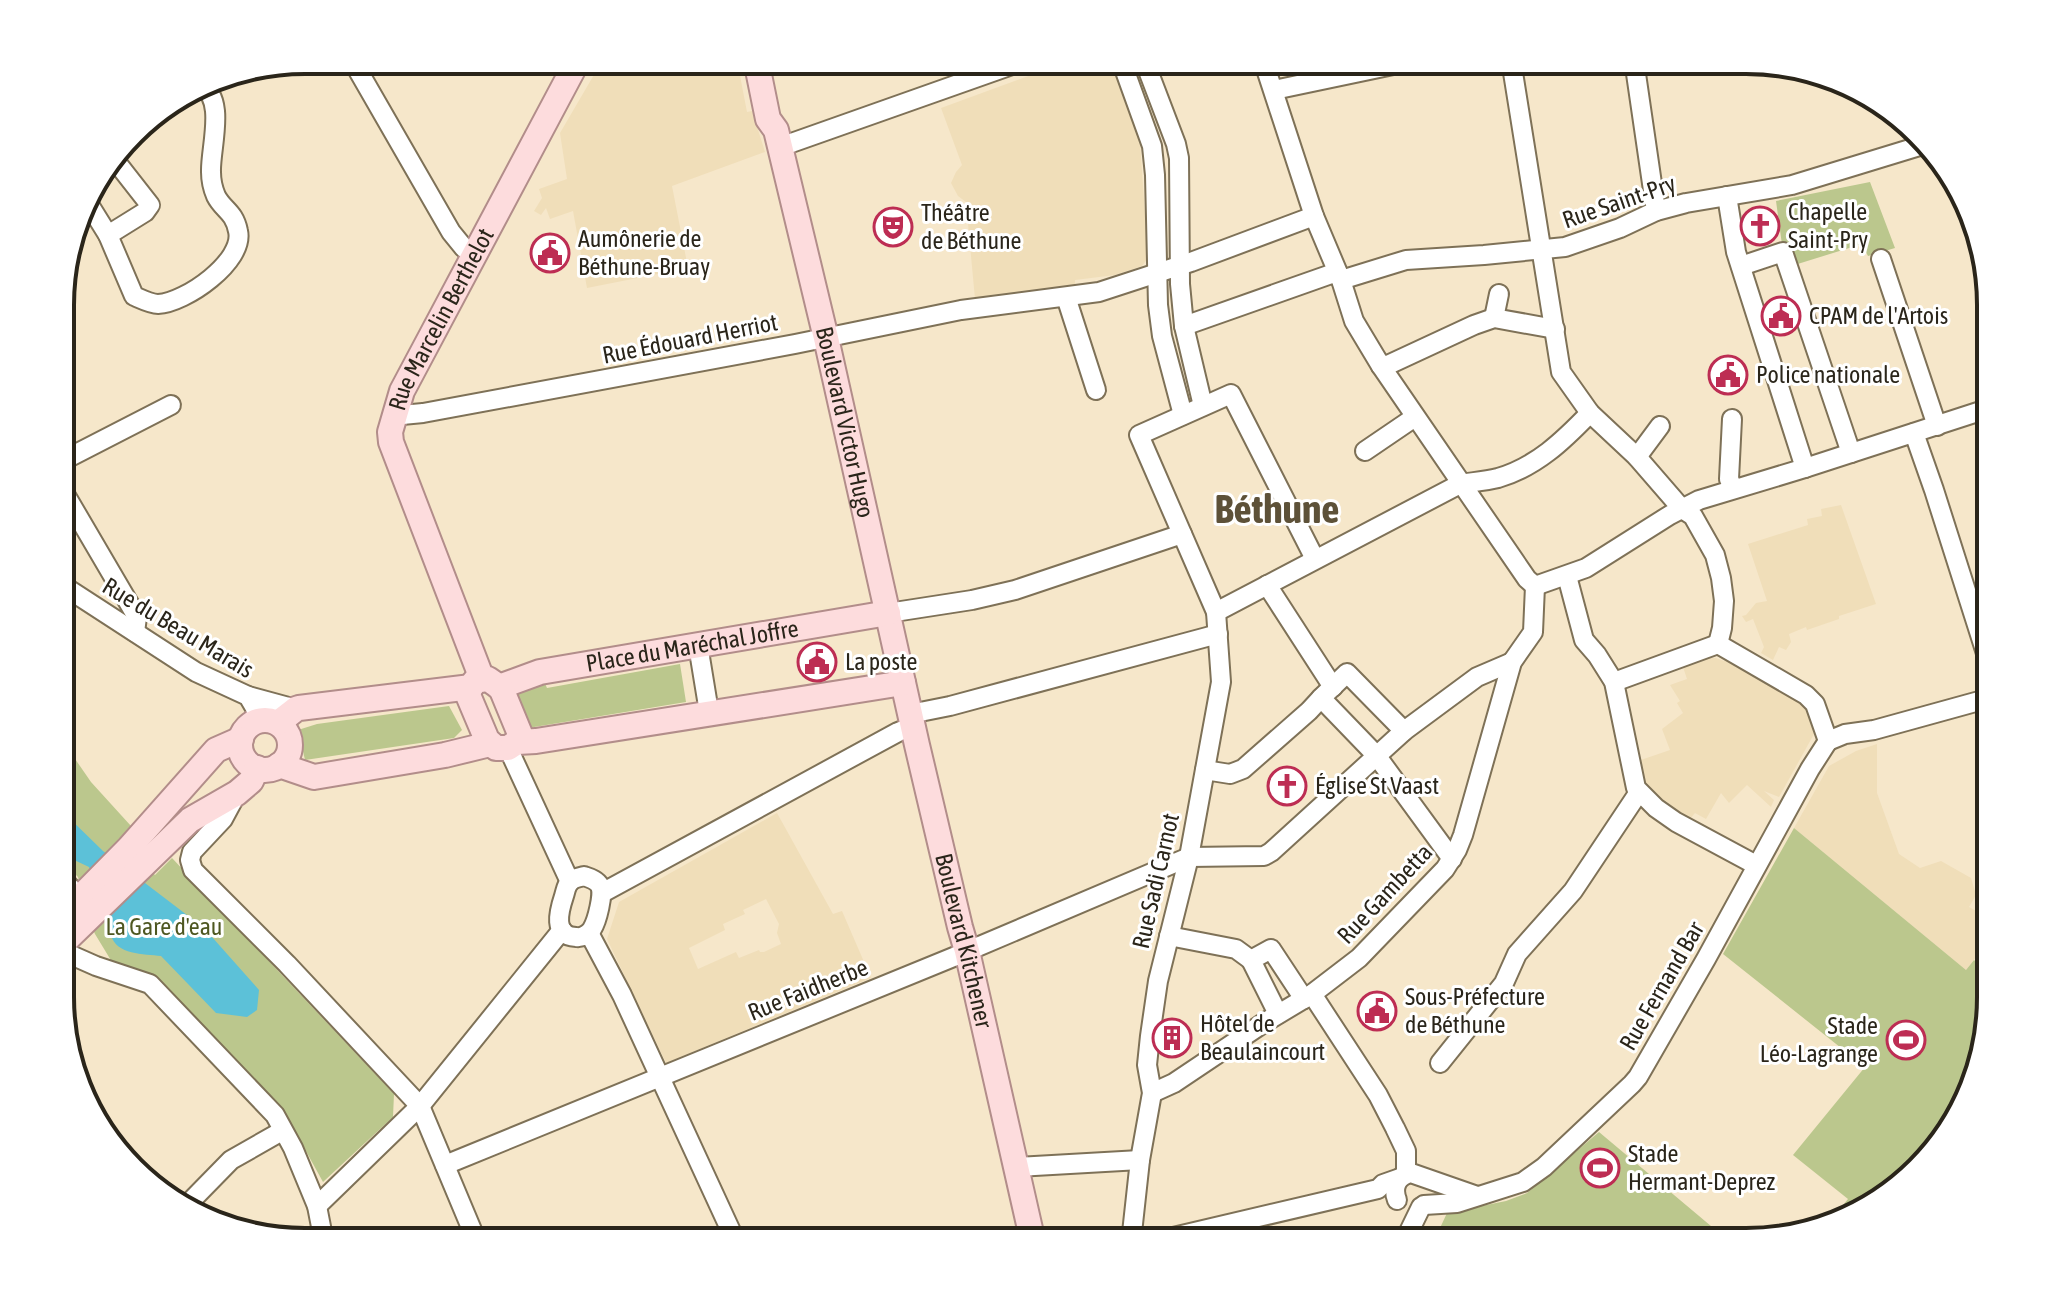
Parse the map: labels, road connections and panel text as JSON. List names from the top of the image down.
{
  "streets": {
    "main road": [
      "Rue Marcelin Berthelot",
      "Boulevard Victor Hugo",
      "Place du Maréchal Joffre",
      "Boulevard Kitchener"
    ],
    "street": [
      "Rue Saint-Pry",
      "Rue Édouard Herriot",
      "Rue du Beau Marais",
      "Rue Sadi Carnot",
      "Rue Gambetta",
      "Rue Fernand Bar",
      "Rue Faidherbe"
    ]
  },
  "crossings": [
    ["Rue Marcelin Berthelot", "Rue Édouard Herriot"],
    ["Rue Marcelin Berthelot", "Place du Maréchal Joffre"],
    ["Rue Édouard Herriot", "Boulevard Victor Hugo"],
    ["Boulevard Victor Hugo", "Place du Maréchal Joffre"],
    ["Boulevard Victor Hugo", "Boulevard Kitchener"],
    ["Rue du Beau Marais", "Place du Maréchal Joffre"],
    ["Rue Sadi Carnot", "Rue Gambetta"],
    ["Rue Sadi Carnot", "Rue Faidherbe"],
    ["Boulevard Kitchener", "Rue Faidherbe"]
  ],
  "districts": ["Béthune"],
  "parks": ["La Gare d'eau"],
  "places": {
    "church": ["Chapelle Saint-Pry", "Église St Vaast"],
    "theatre": ["Théâtre de Béthune"],
    "public building": [
      "Aumônerie de Béthune-Bruay",
      "CPAM de l'Artois",
      "Police nationale",
      "La poste",
      "Sous-Préfecture de Béthune"
    ],
    "building": ["Hôtel de Beaulaincourt"],
    "sports": ["Stade Léo-Lagrange", "Stade Hermant-Deprez"]
  }
}
